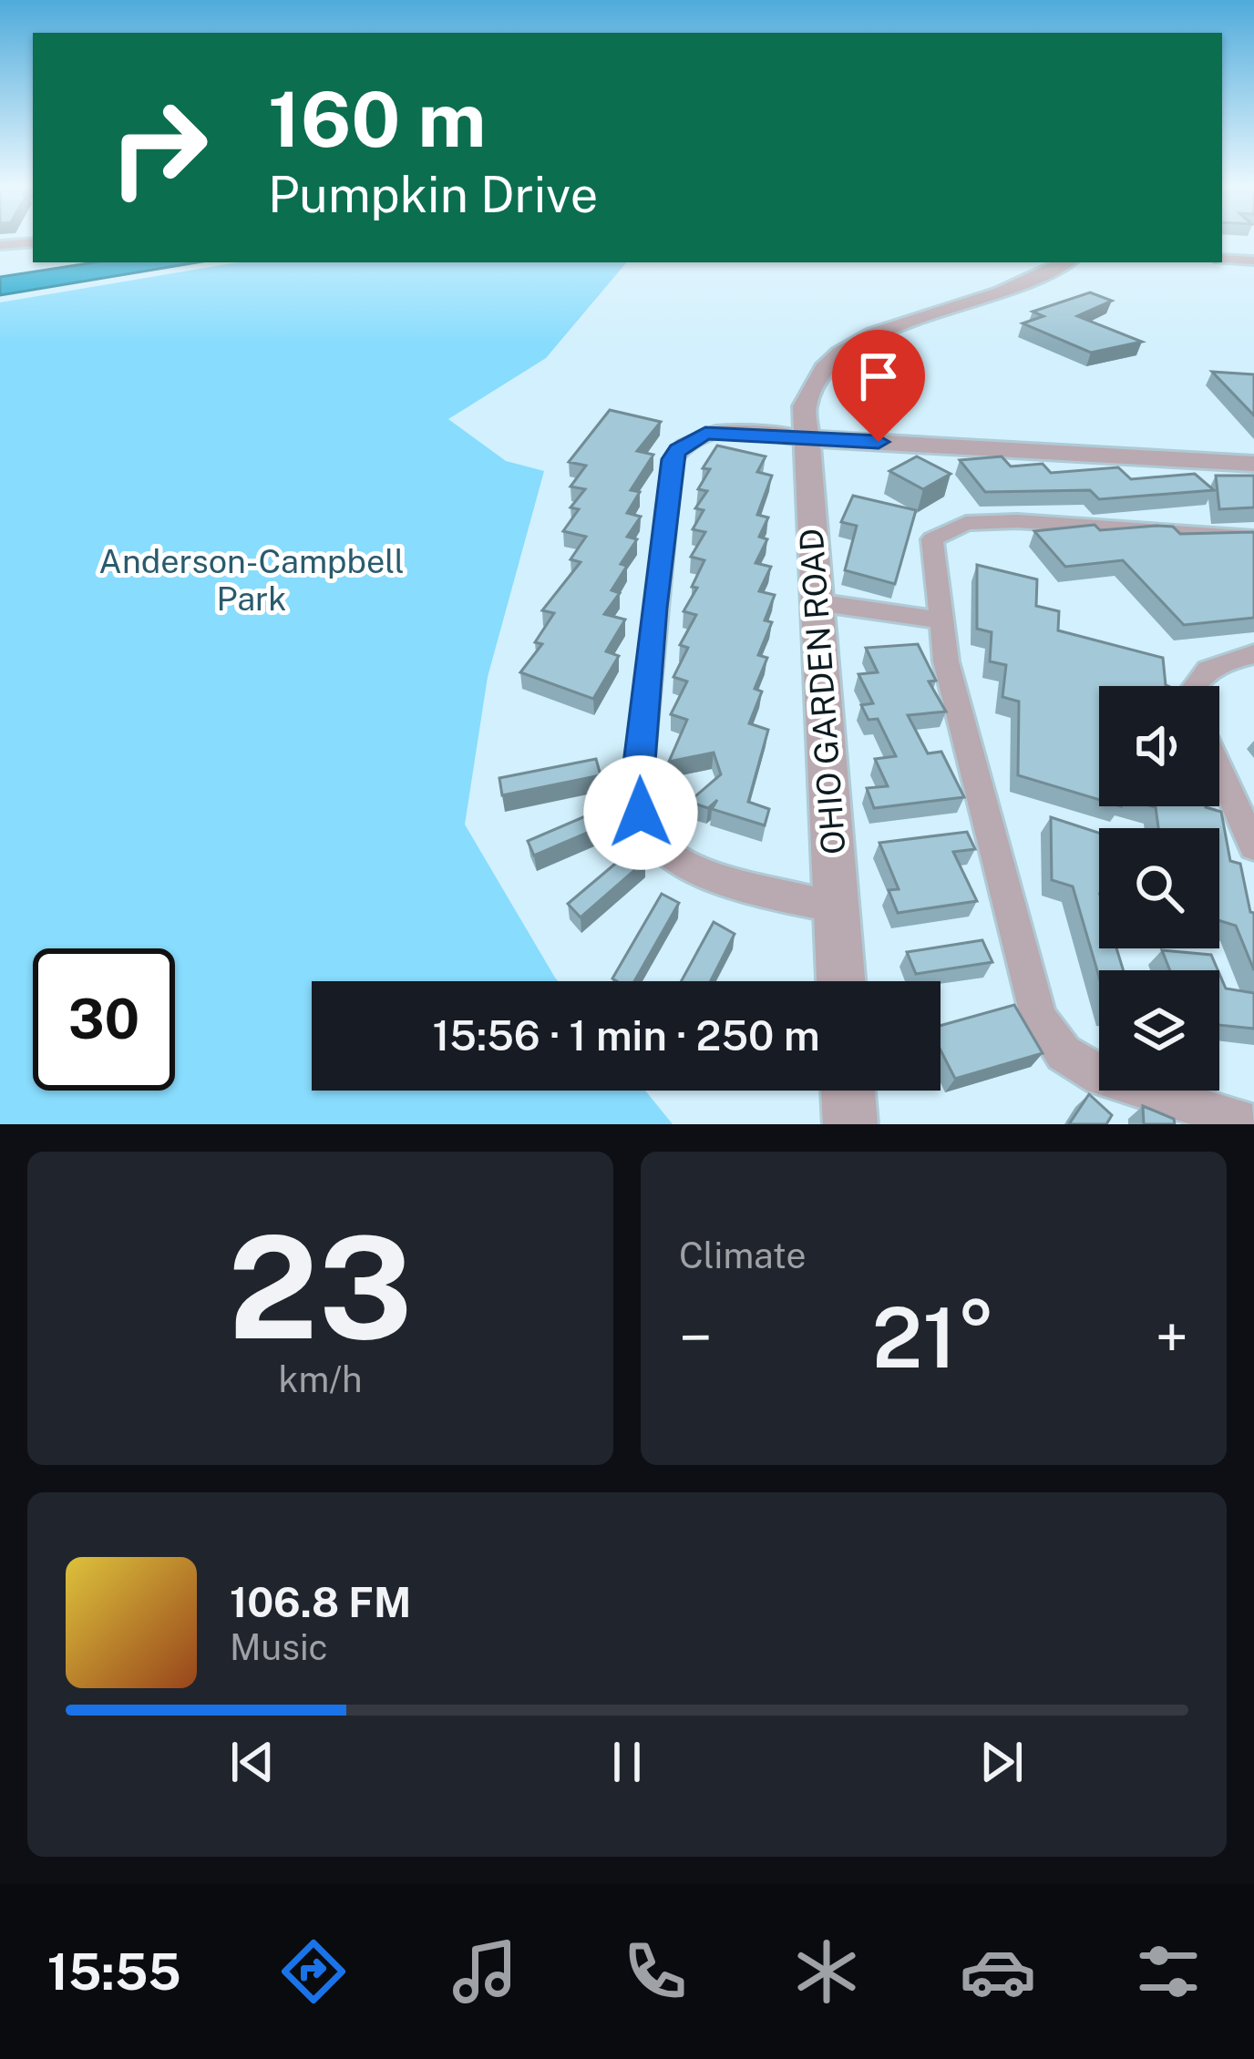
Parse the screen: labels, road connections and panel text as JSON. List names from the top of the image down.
{
  "streets": {
    "street": ["OHIO GARDEN ROAD"]
  },
  "parks": ["Anderson-Campbell Park"],
  "page": {
    "turn": ["160 m", "Pumpkin Drive"],
    "limit": "30",
    "trip": "15:56 · 1 min · 250 m",
    "tile": [
      ["23", "km/h"],
      "Climate"
    ],
    "heat": ["−", "21°", "+"],
    "song": ["106.8 FM", "Music"],
    "tabs": "15:55"
  }
}
